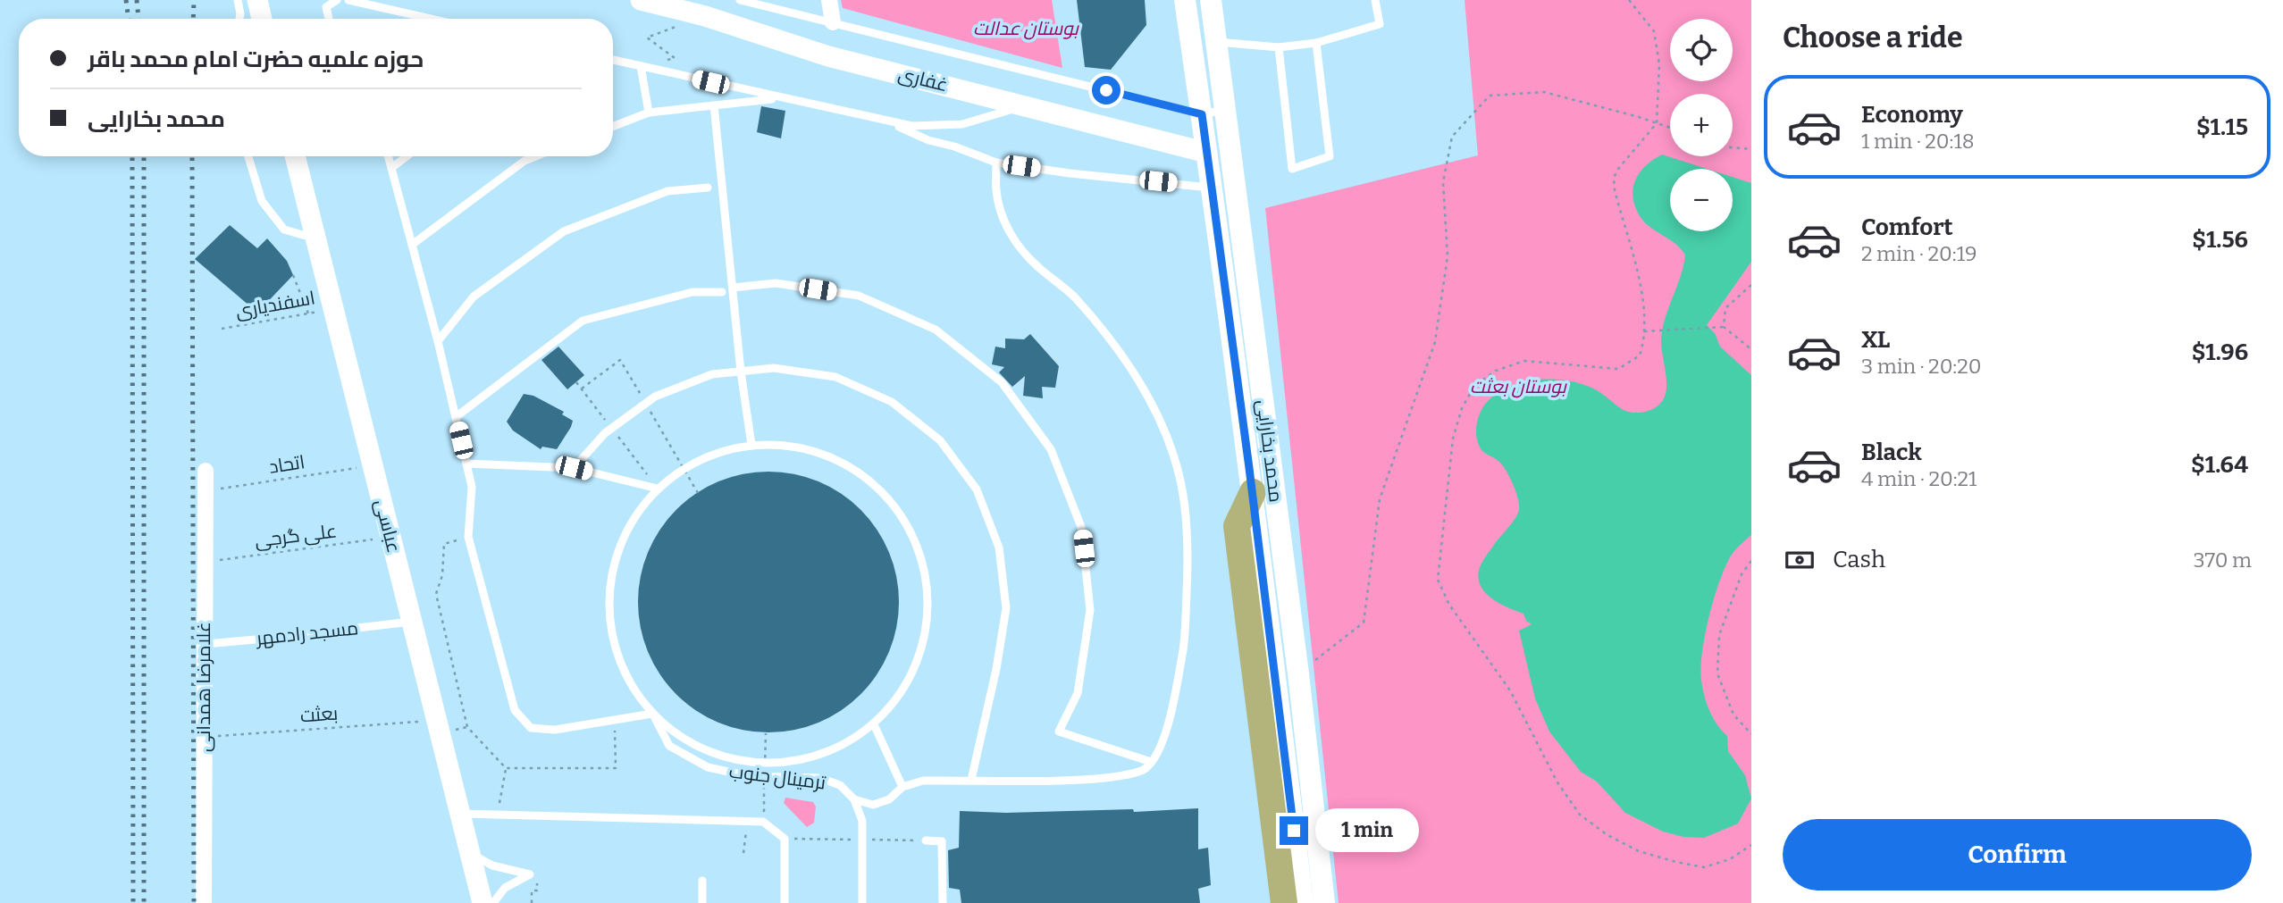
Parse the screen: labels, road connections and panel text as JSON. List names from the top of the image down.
{
  "streets": {
    "main road": ["محمد بخارایی"],
    "street": ["غفاری", "عباسی", "غلامرضا همدانی"],
    "lane": ["مسجد رادمهر", "ترمینال جنوب"],
    "path": [
      "اسفندیاری",
      "اتحاد",
      "علی گرجی",
      "بعثت"
    ]
  },
  "crossings": [
    ["غفاری", "محمد بخارایی"],
    ["اسفندیاری", "عباسی"],
    ["اتحاد", "عباسی"],
    ["اتحاد", "غلامرضا همدانی"],
    ["عباسی", "علی گرجی"],
    ["عباسی", "مسجد رادمهر"],
    ["عباسی", "بعثت"],
    ["علی گرجی", "غلامرضا همدانی"],
    ["مسجد رادمهر", "غلامرضا همدانی"],
    ["غلامرضا همدانی", "بعثت"]
  ],
  "parks": ["بوستان عدالت", "بوستان بعثت"],
  "page": {
    "heading": "Choose a ride",
    "map_buttons": ["+", "−"],
    "banner": ["حوزه علمیه حضرت امام محمد باقر", "محمد بخارایی"],
    "list": [
      {
        "name": "Economy",
        "note": "1 min · 20:18",
        "value": "$1.15"
      },
      {
        "name": "Comfort",
        "note": "2 min · 20:19",
        "value": "$1.56"
      },
      {
        "name": "XL",
        "note": "3 min · 20:20",
        "value": "$1.96"
      },
      {
        "name": "Black",
        "note": "4 min · 20:21",
        "value": "$1.64"
      }
    ],
    "pay": ["Cash", "370 m"],
    "buttons": "Confirm",
    "bubble": "1 min"
  }
}
